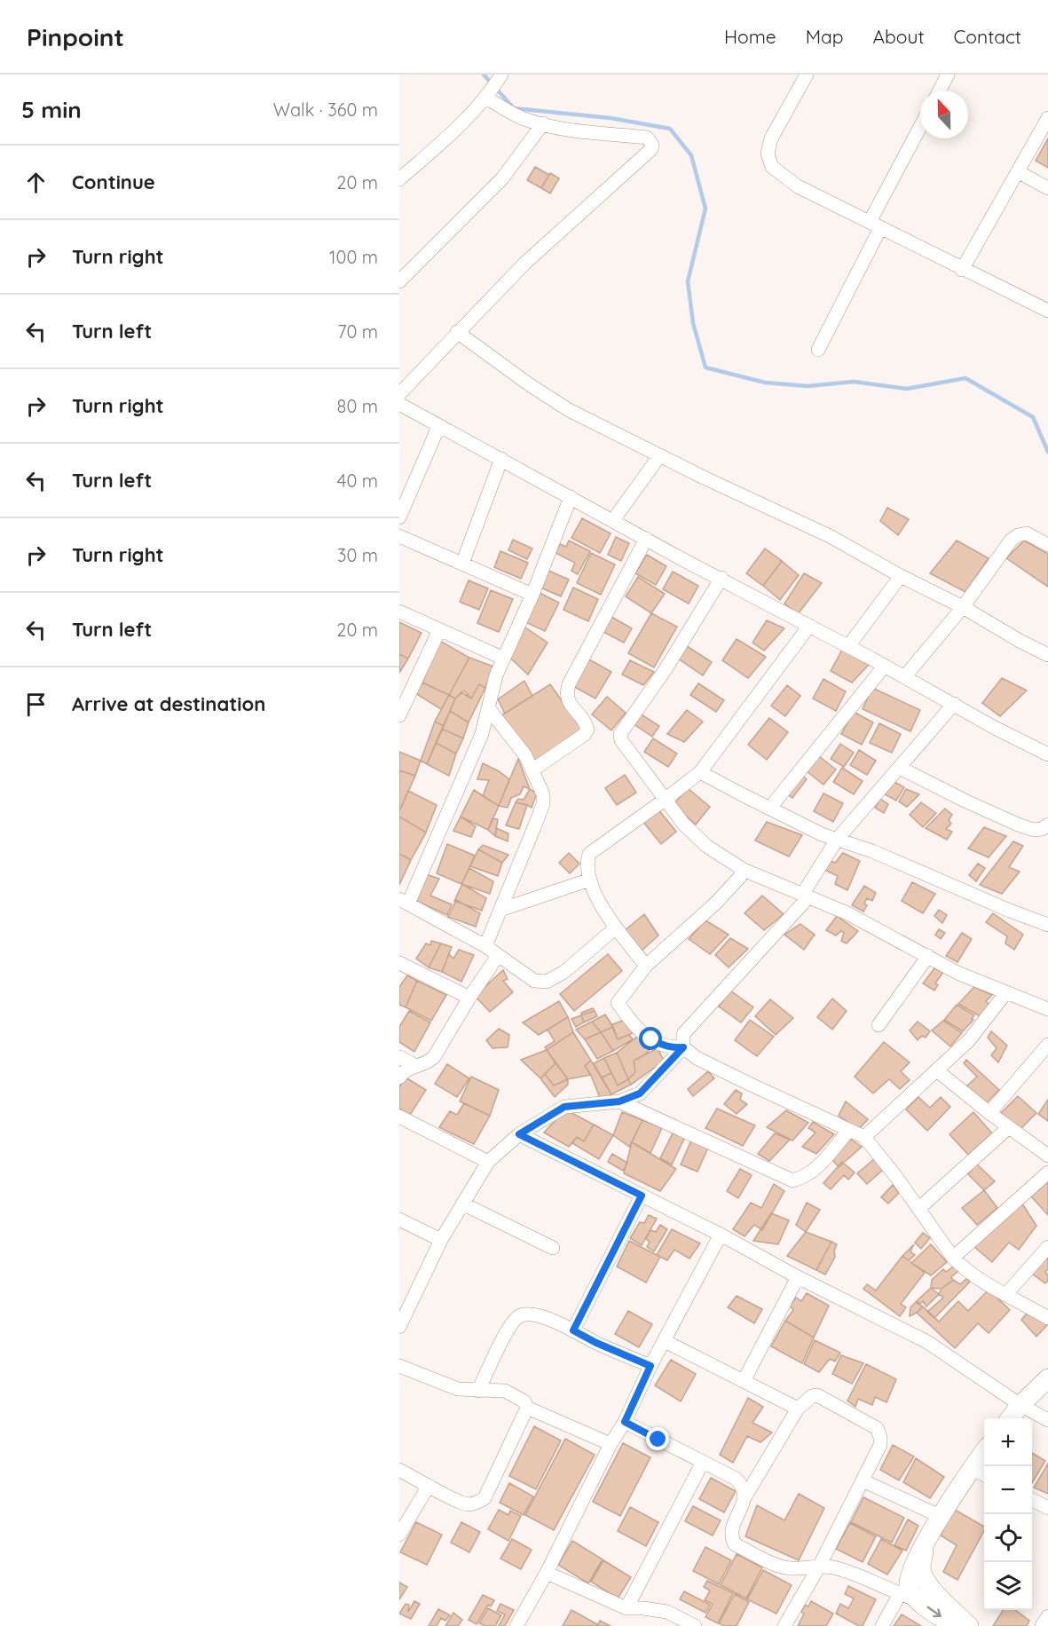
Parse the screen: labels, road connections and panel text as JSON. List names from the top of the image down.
{
  "north": "top",
  "page": {
    "header": "Pinpoint",
    "nav": [
      "Home",
      "Map",
      "About",
      "Contact"
    ],
    "heading": ["5 min", "Walk · 360 m"],
    "list": [
      ["Continue", "20 m"],
      ["Turn right", "100 m"],
      ["Turn left", "70 m"],
      ["Turn right", "80 m"],
      ["Turn left", "40 m"],
      ["Turn right", "30 m"],
      ["Turn left", "20 m"],
      "Arrive at destination"
    ],
    "map_buttons": ["+", "−"]
  }
}
